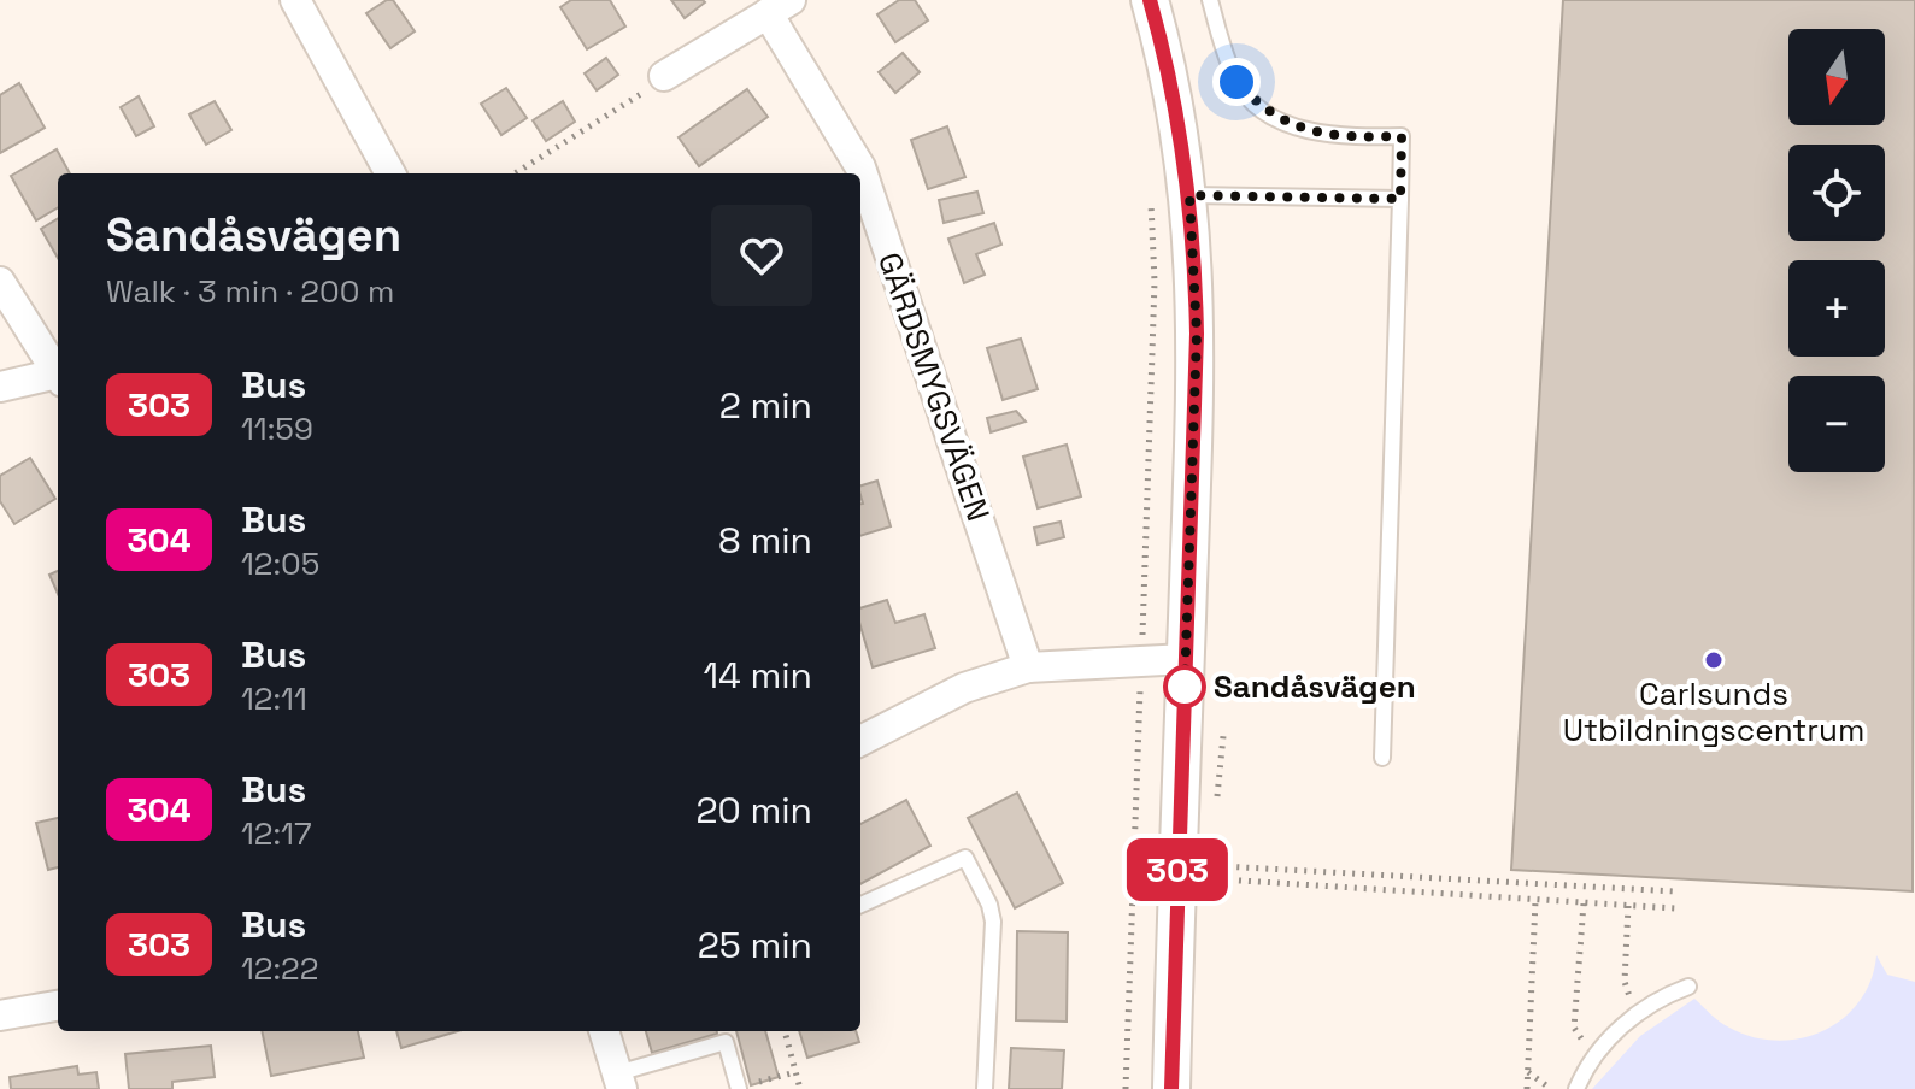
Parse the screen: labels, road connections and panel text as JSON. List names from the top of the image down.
{
  "streets": {
    "street": ["GÄRDSMYGSVÄGEN"]
  },
  "places": ["Carlsunds Utbildningscentrum", "Sandåsvägen"],
  "lines": ["bus line 303"],
  "north": "bottom",
  "page": {
    "on_map": "303",
    "map_buttons": ["+", "−"],
    "heading": ["Sandåsvägen", "Walk · 3 min · 200 m"],
    "list": [
      {
        "mark": "303",
        "name": "Bus",
        "note": "11:59",
        "value": "2 min"
      },
      {
        "mark": "304",
        "name": "Bus",
        "note": "12:05",
        "value": "8 min"
      },
      {
        "mark": "303",
        "name": "Bus",
        "note": "12:11",
        "value": "14 min"
      },
      {
        "mark": "304",
        "name": "Bus",
        "note": "12:17",
        "value": "20 min"
      },
      {
        "mark": "303",
        "name": "Bus",
        "note": "12:22",
        "value": "25 min"
      }
    ]
  }
}
